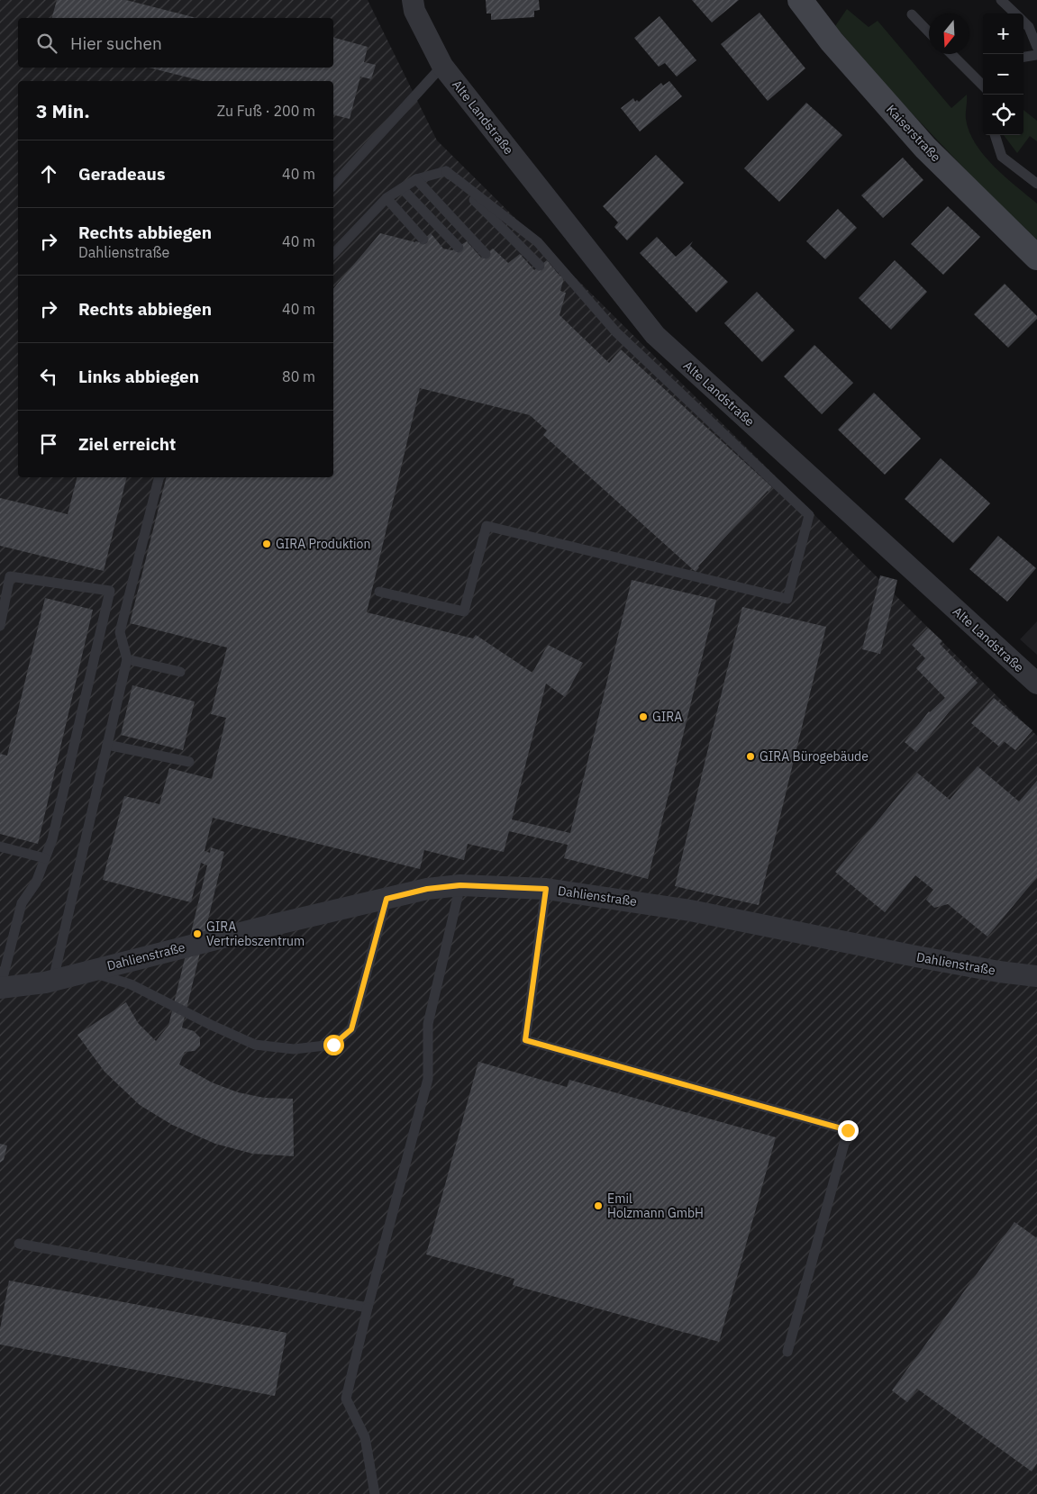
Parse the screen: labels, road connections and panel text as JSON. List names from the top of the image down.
{
  "streets": {
    "main road": ["Kaiserstraße"],
    "street": ["Alte Landstraße", "Dahlienstraße"]
  },
  "places": [
    "GIRA Produktion",
    "GIRA",
    "GIRA Bürogebäude",
    "GIRA Vertriebszentrum",
    "Emil Holzmann GmbH"
  ],
  "north": "bottom",
  "page": {
    "map_buttons": ["+", "−"],
    "search": "Hier suchen",
    "heading": ["3 Min.", "Zu Fuß · 200 m"],
    "list": [
      ["Geradeaus", "40 m"],
      ["Rechts abbiegen", "Dahlienstraße", "40 m"],
      ["Rechts abbiegen", "40 m"],
      ["Links abbiegen", "80 m"],
      "Ziel erreicht"
    ]
  }
}
